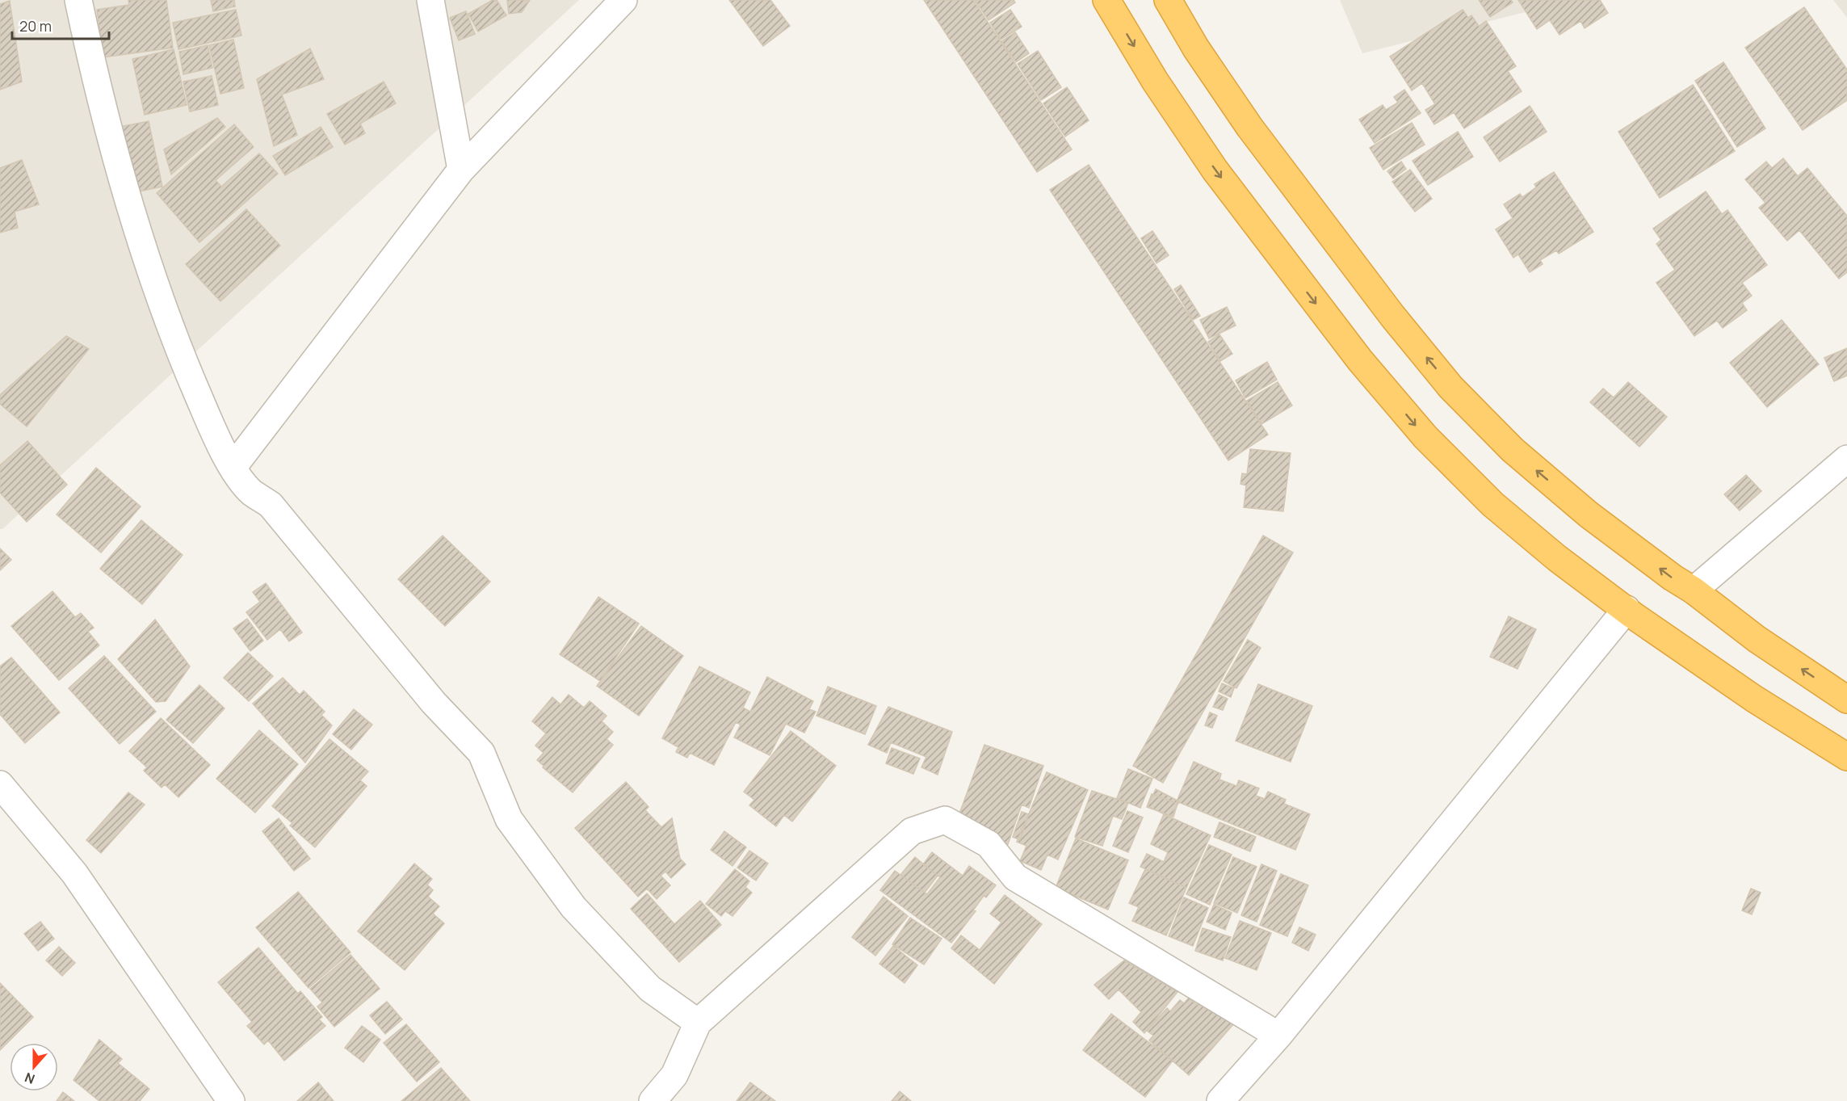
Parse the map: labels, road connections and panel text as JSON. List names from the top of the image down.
{
  "scale_bar": "20 m",
  "north": "bottom"
}
